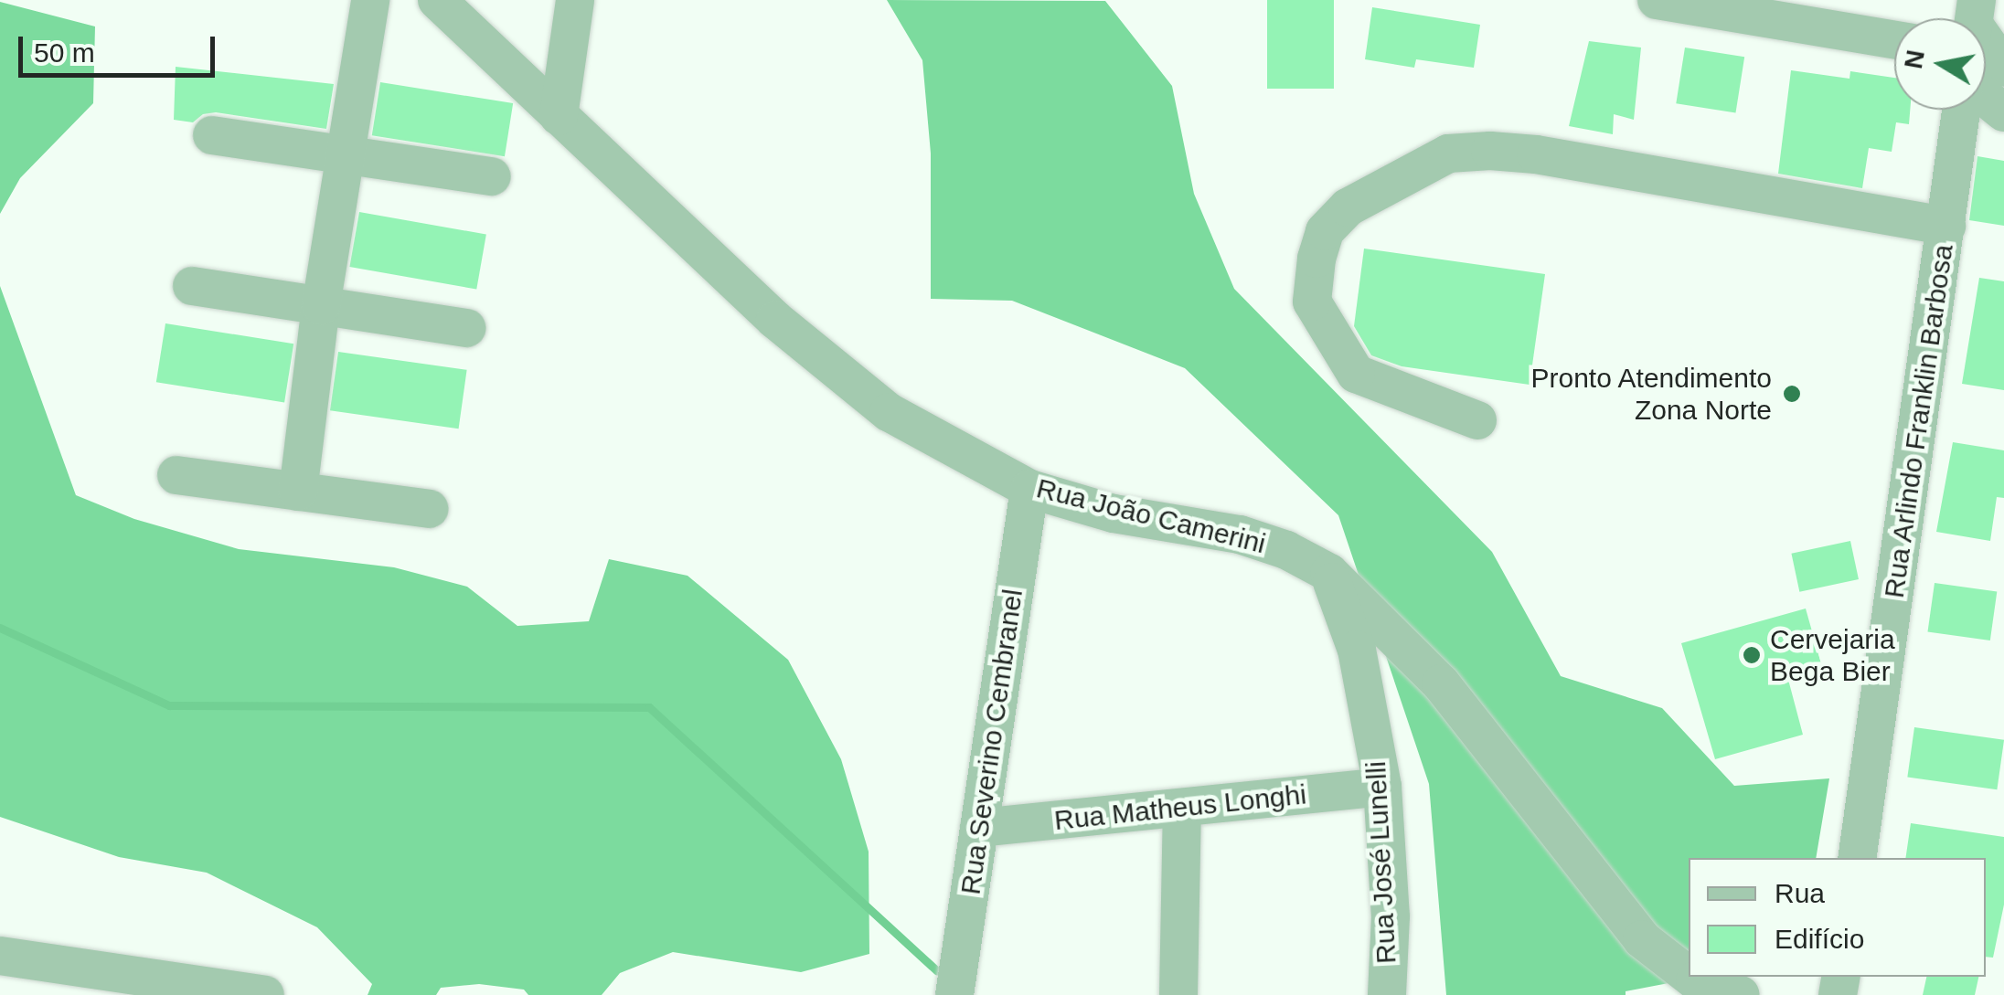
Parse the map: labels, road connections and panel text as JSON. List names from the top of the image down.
{
  "streets": {
    "street": [
      "Rua Arlindo Franklin Barbosa",
      "Rua João Camerini",
      "Rua Severino Cembranel",
      "Rua Matheus Longhi",
      "Rua José Lunelli"
    ]
  },
  "crossings": [
    ["Rua João Camerini", "Rua Severino Cembranel"],
    ["Rua João Camerini", "Rua José Lunelli"],
    ["Rua Severino Cembranel", "Rua Matheus Longhi"],
    ["Rua Matheus Longhi", "Rua José Lunelli"]
  ],
  "places": ["Pronto Atendimento Zona Norte", "Cervejaria Bega Bier"],
  "legend": ["Rua", "Edifício"],
  "scale_bar": "50 m",
  "north": "left"
}
